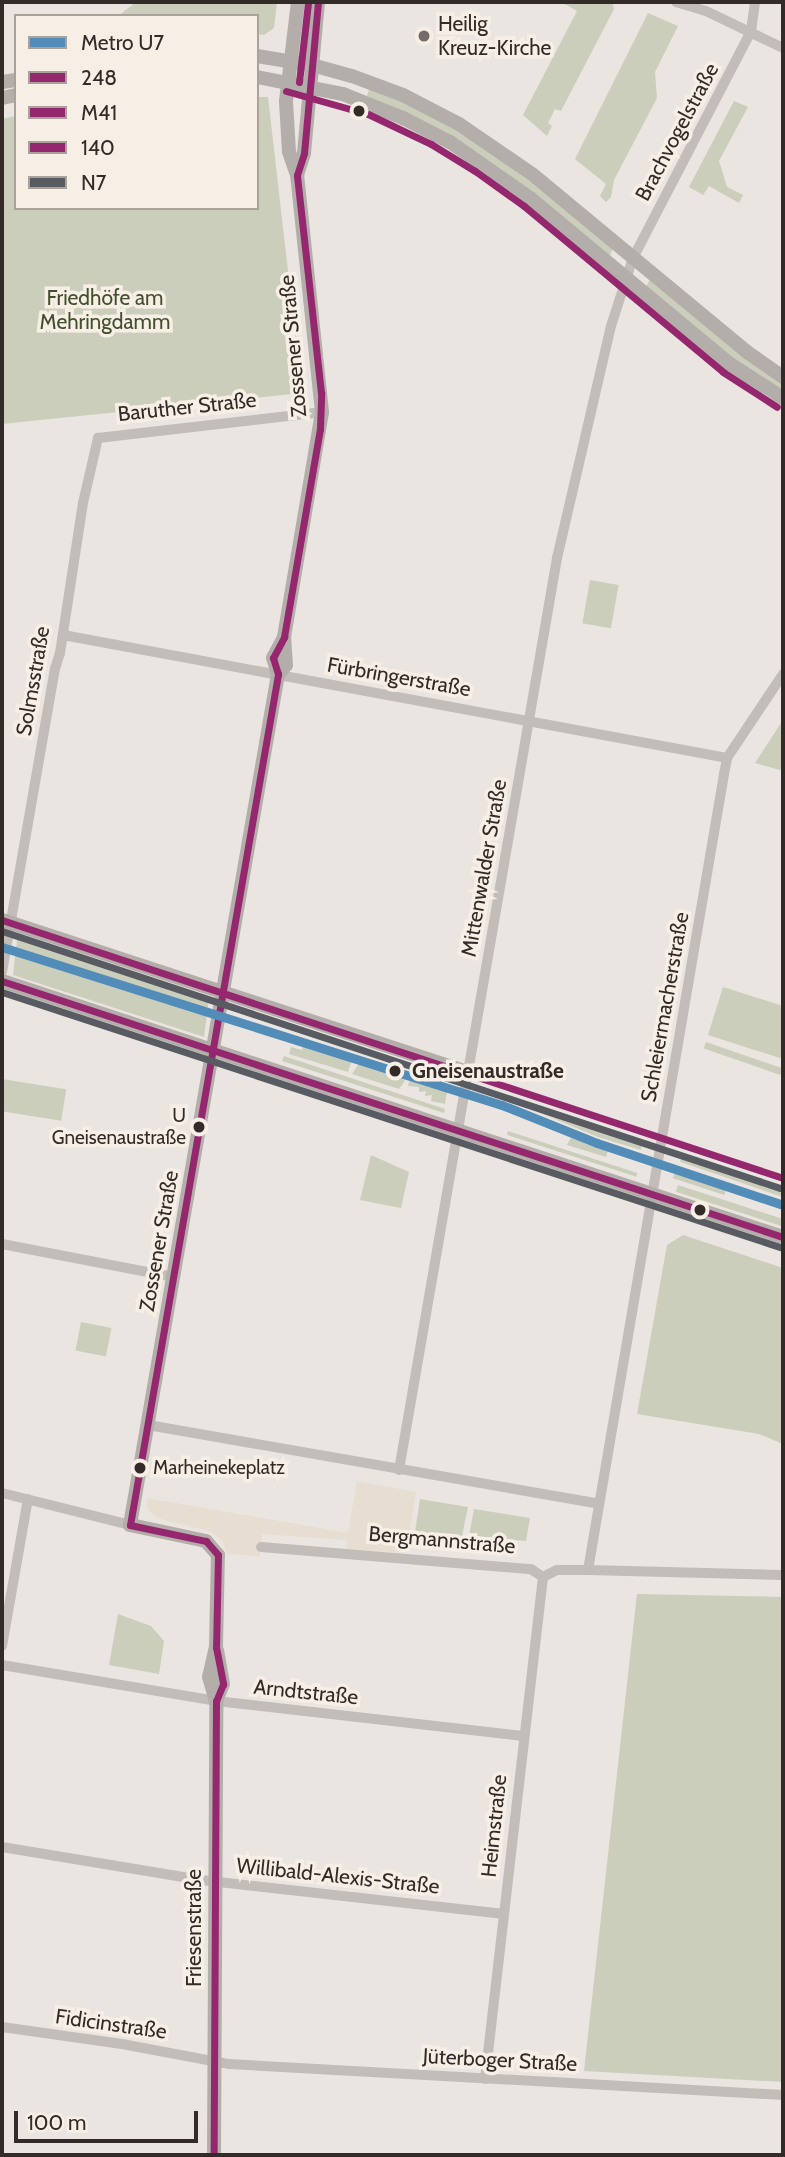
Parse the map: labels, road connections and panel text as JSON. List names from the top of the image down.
{
  "streets": {
    "main road": ["Zossener Straße", "Friesenstraße"],
    "street": [
      "Brachvogelstraße",
      "Baruther Straße",
      "Fürbringerstraße",
      "Solmsstraße",
      "Mittenwalder Straße",
      "Schleiermacherstraße",
      "Bergmannstraße",
      "Arndtstraße",
      "Heimstraße",
      "Willibald-Alexis-Straße",
      "Fidicinstraße",
      "Jüterboger Straße"
    ]
  },
  "crossings": [
    ["Brachvogelstraße", "Mittenwalder Straße"],
    ["Zossener Straße", "Baruther Straße"],
    ["Zossener Straße", "Fürbringerstraße"],
    ["Zossener Straße", "Friesenstraße"],
    ["Baruther Straße", "Solmsstraße"],
    ["Fürbringerstraße", "Solmsstraße"],
    ["Fürbringerstraße", "Mittenwalder Straße"],
    ["Fürbringerstraße", "Schleiermacherstraße"],
    ["Schleiermacherstraße", "Bergmannstraße"],
    ["Bergmannstraße", "Heimstraße"],
    ["Arndtstraße", "Heimstraße"],
    ["Arndtstraße", "Friesenstraße"],
    ["Heimstraße", "Willibald-Alexis-Straße"],
    ["Heimstraße", "Jüterboger Straße"],
    ["Willibald-Alexis-Straße", "Friesenstraße"],
    ["Friesenstraße", "Fidicinstraße"],
    ["Friesenstraße", "Jüterboger Straße"],
    ["Fidicinstraße", "Jüterboger Straße"]
  ],
  "parks": ["Friedhöfe am Mehringdamm"],
  "places": [
    "Heilig Kreuz-Kirche",
    "Gneisenaustraße",
    "U Gneisenaustraße",
    "Marheinekeplatz"
  ],
  "lines": [
    "transit line 248",
    "transit line M41",
    "transit line 140",
    "transit line N7",
    "metro line U7"
  ],
  "legend": [
    "Metro U7",
    "248",
    "M41",
    "140",
    "N7"
  ],
  "scale_bar": "100 m"
}
